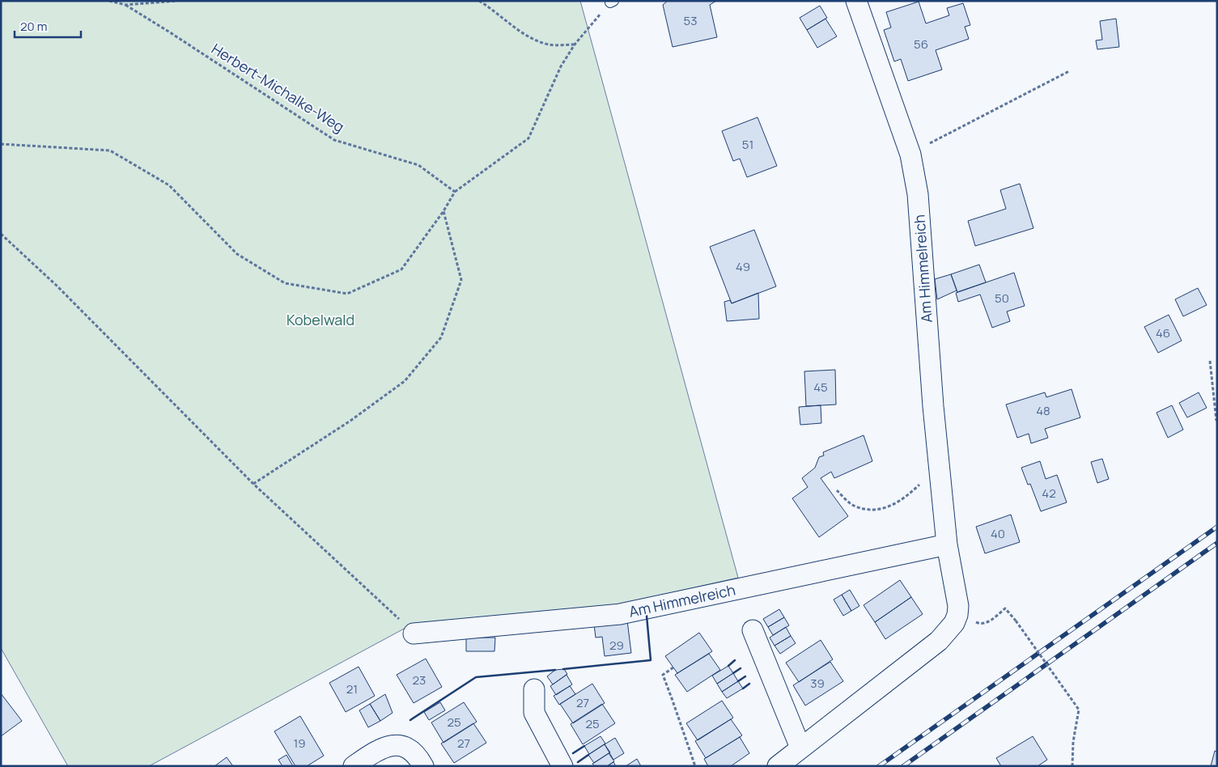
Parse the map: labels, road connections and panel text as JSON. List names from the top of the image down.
{
  "streets": {
    "street": ["Am Himmelreich"],
    "path": ["Herbert-Michalke-Weg"]
  },
  "parks": ["Kobelwald"],
  "house_numbers": [
    "53",
    "56",
    "51",
    "49",
    "50",
    "46",
    "45",
    "48",
    "42",
    "40",
    "29",
    "23",
    "39",
    "21",
    "27",
    "25",
    "25",
    "19",
    "27"
  ],
  "scale_bar": "20 m"
}
